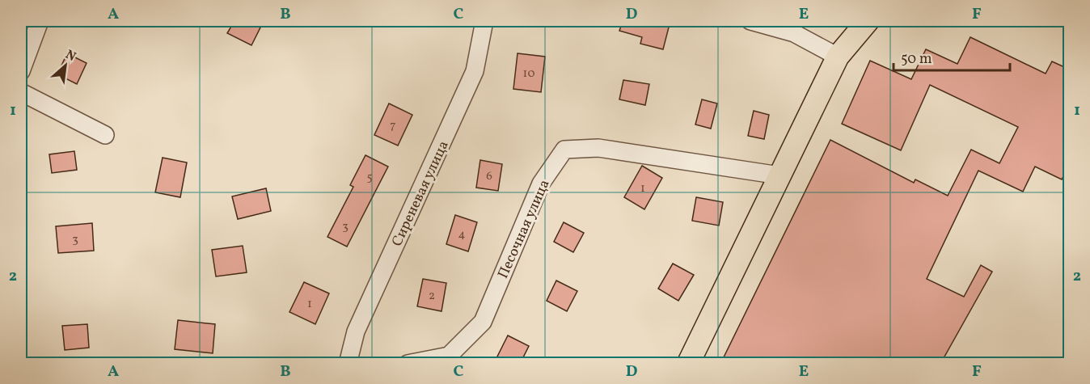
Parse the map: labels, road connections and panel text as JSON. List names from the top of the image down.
{
  "streets": {
    "street": ["Сиреневая улица", "Песочная улица"]
  },
  "house_numbers": [
    "10",
    "7",
    "6",
    "5",
    "1",
    "3",
    "4",
    "3",
    "2",
    "1"
  ],
  "scale_bar": "50 m",
  "north": "top right",
  "grid": {
    "columns": [
      "A",
      "B",
      "C",
      "D",
      "E",
      "F"
    ],
    "rows": ["1", "2"]
  }
}
